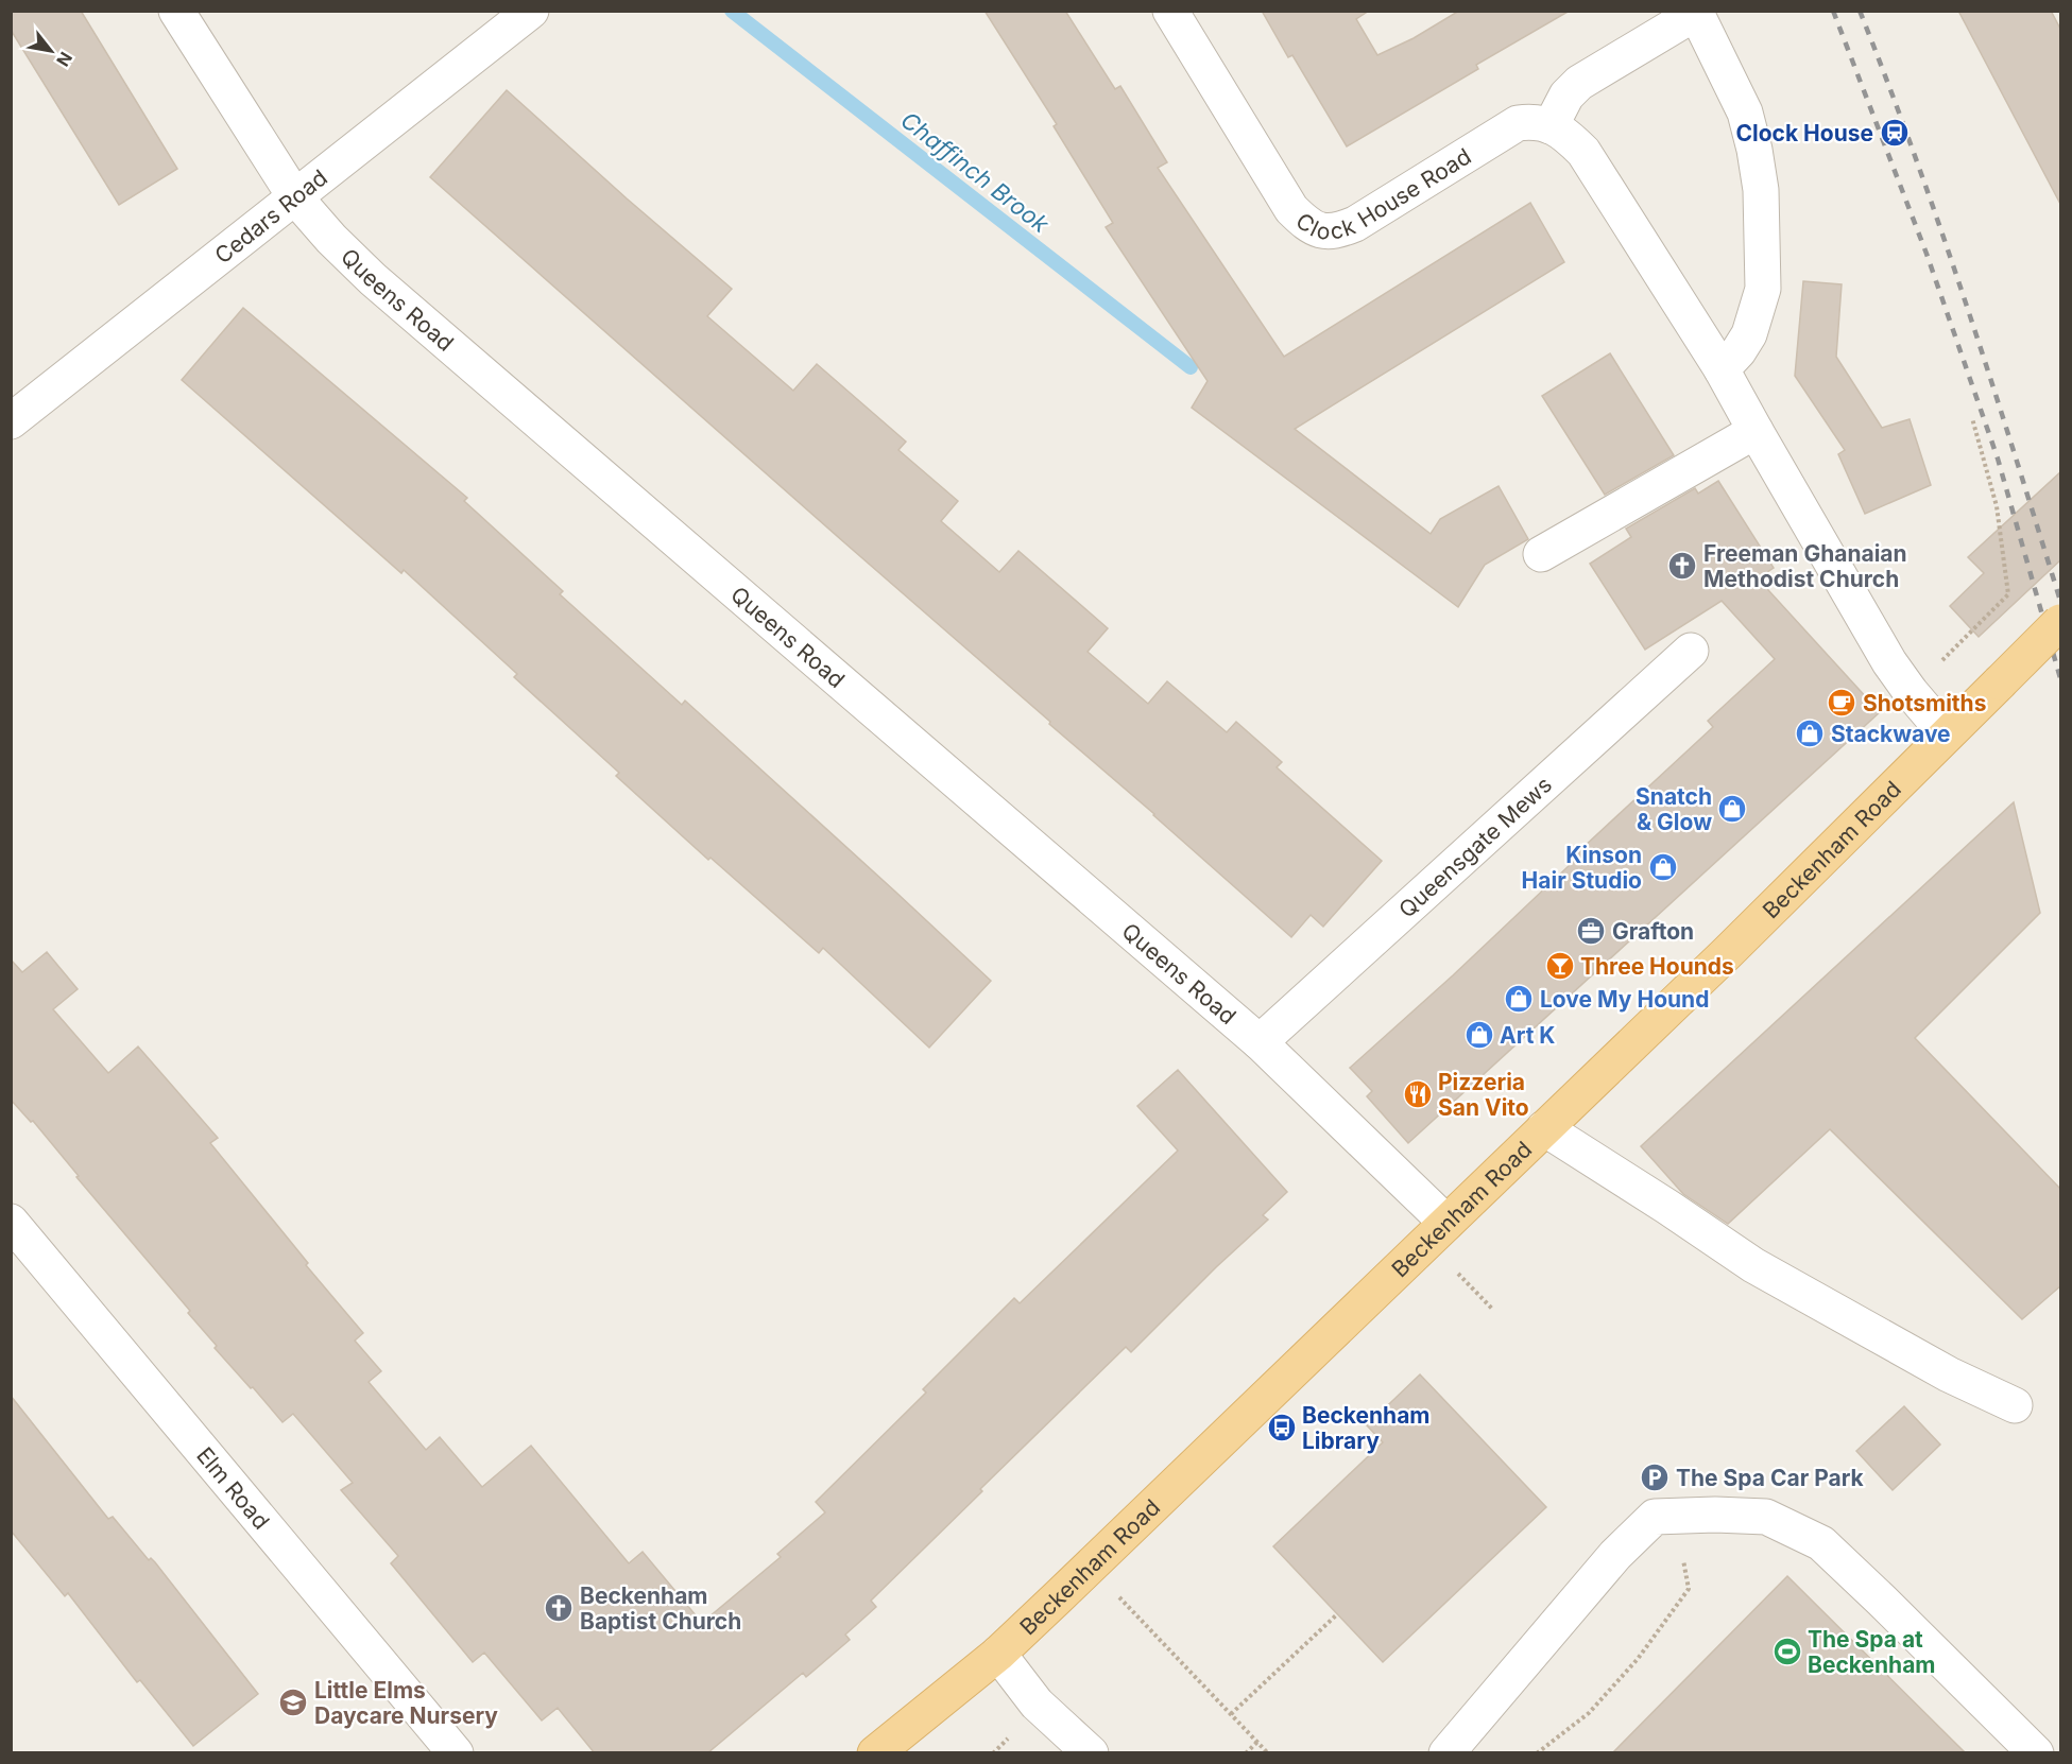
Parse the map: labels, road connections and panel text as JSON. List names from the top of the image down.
{
  "streets": {
    "main road": ["Beckenham Road"],
    "street": [
      "Clock House Road",
      "Cedars Road",
      "Queens Road",
      "Queensgate Mews",
      "Elm Road"
    ]
  },
  "crossings": [
    ["Clock House Road", "Beckenham Road"],
    ["Cedars Road", "Queens Road"],
    ["Queens Road", "Queensgate Mews"],
    ["Queens Road", "Beckenham Road"]
  ],
  "water": ["Chaffinch Brook"],
  "places": {
    "station": ["Clock House"],
    "church": ["Freeman Ghanaian Methodist Church", "Beckenham Baptist Church"],
    "cafe": ["Shotsmiths"],
    "shop": [
      "Stackwave",
      "Snatch & Glow",
      "Kinson Hair Studio",
      "Love My Hound",
      "Art K"
    ],
    "office": ["Grafton"],
    "bar": ["Three Hounds"],
    "restaurant": ["Pizzeria San Vito"],
    "bus stop": ["Beckenham Library"],
    "parking": ["The Spa Car Park"],
    "sports": ["The Spa at Beckenham"],
    "school or university": ["Little Elms Daycare Nursery"]
  },
  "north": "bottom right"
}
